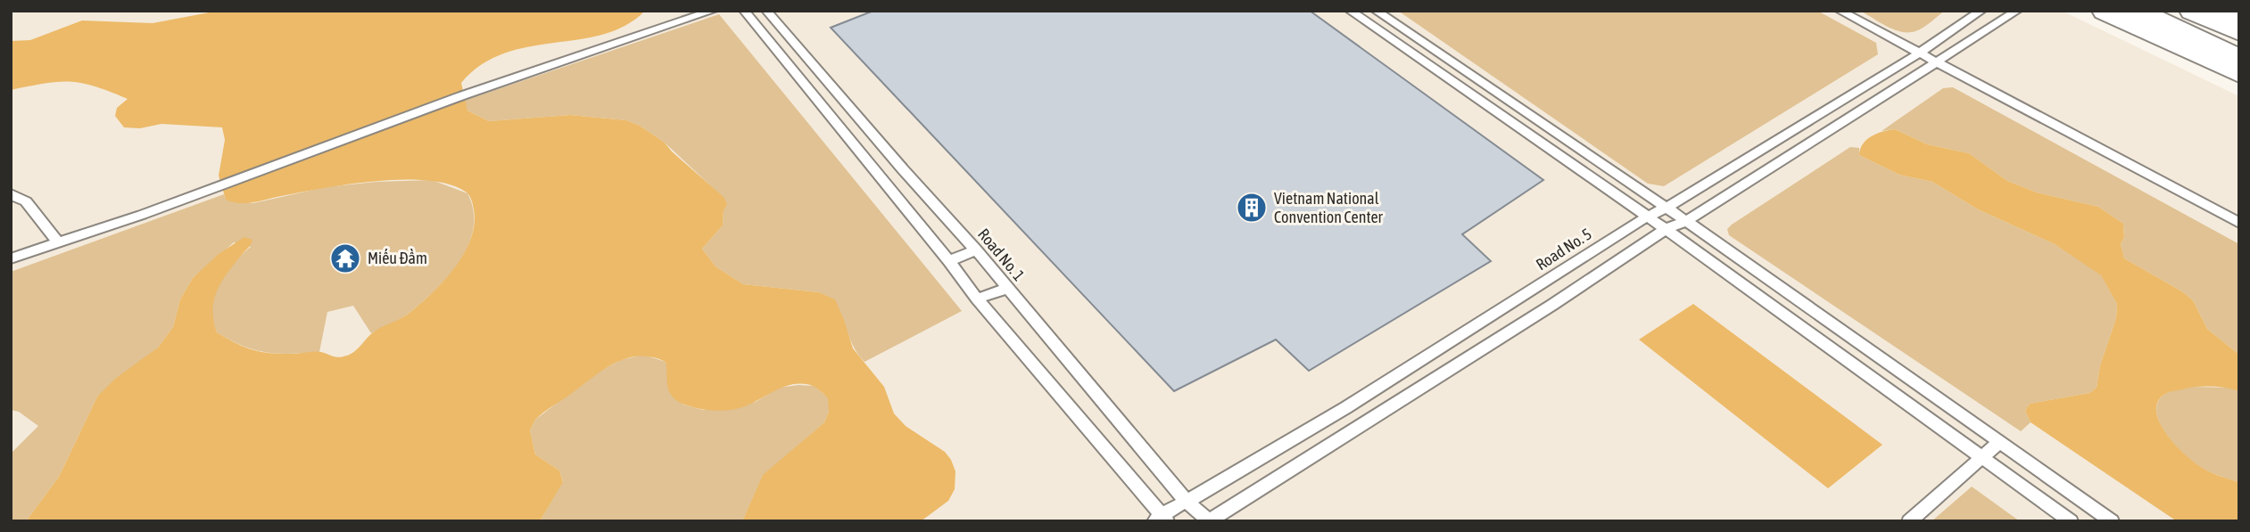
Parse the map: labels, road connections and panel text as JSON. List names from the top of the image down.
{
  "streets": {
    "lane": ["Road No. 5", "Road No. 1"]
  },
  "crossings": [
    ["Road No. 5", "Road No. 1"]
  ],
  "places": {
    "building": ["Vietnam National Convention Center"],
    "temple": ["Miếu Đầm"]
  }
}
